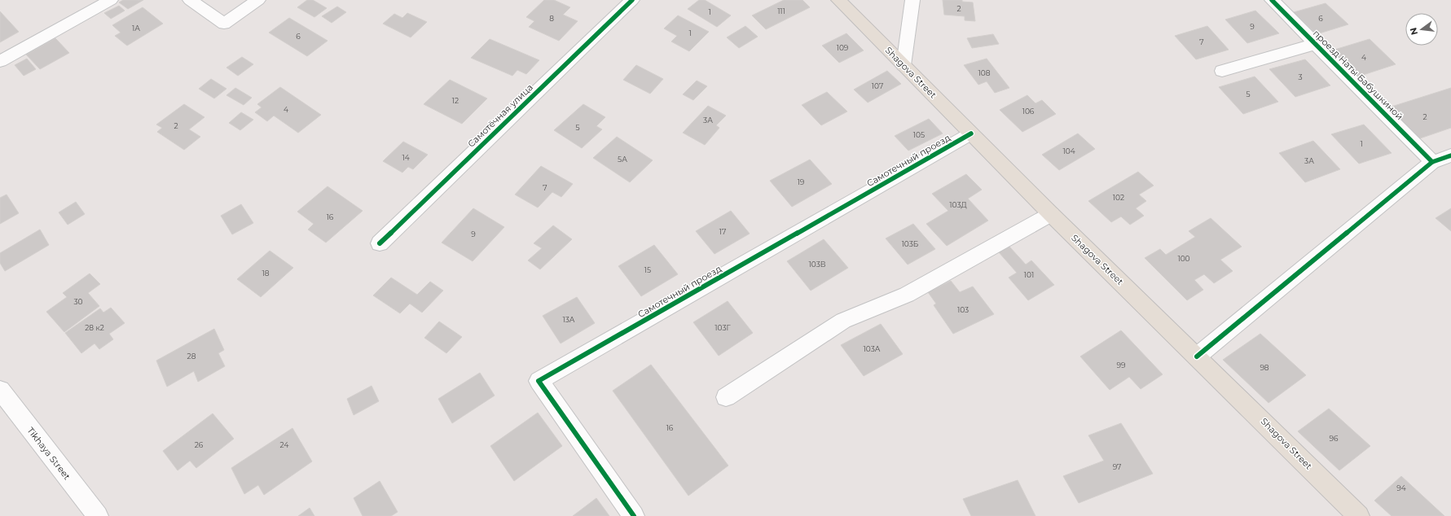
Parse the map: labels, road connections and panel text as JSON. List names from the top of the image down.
{
  "streets": {
    "main road": ["Shagova Street"],
    "street": [
      "проезд Наты Бабушкиной",
      "Самотёчная улица",
      "Самотечный проезд",
      "Tikhaya Street"
    ]
  },
  "crossings": [
    ["Shagova Street", "Самотечный проезд"]
  ],
  "house_numbers": [
    "2",
    "111",
    "1",
    "8",
    "6",
    "9",
    "1А",
    "1",
    "6",
    "7",
    "109",
    "4",
    "108",
    "3",
    "107",
    "5",
    "12",
    "4",
    "106",
    "2",
    "3А",
    "2",
    "5",
    "105",
    "1",
    "104",
    "14",
    "5А",
    "3А",
    "19",
    "7",
    "102",
    "103Д",
    "16",
    "17",
    "9",
    "103Б",
    "100",
    "103В",
    "15",
    "18",
    "101",
    "30",
    "103",
    "13А",
    "28 к2",
    "103Г",
    "103А",
    "28",
    "99",
    "98",
    "16",
    "96",
    "26",
    "24",
    "97",
    "94"
  ],
  "north": "left"
}
